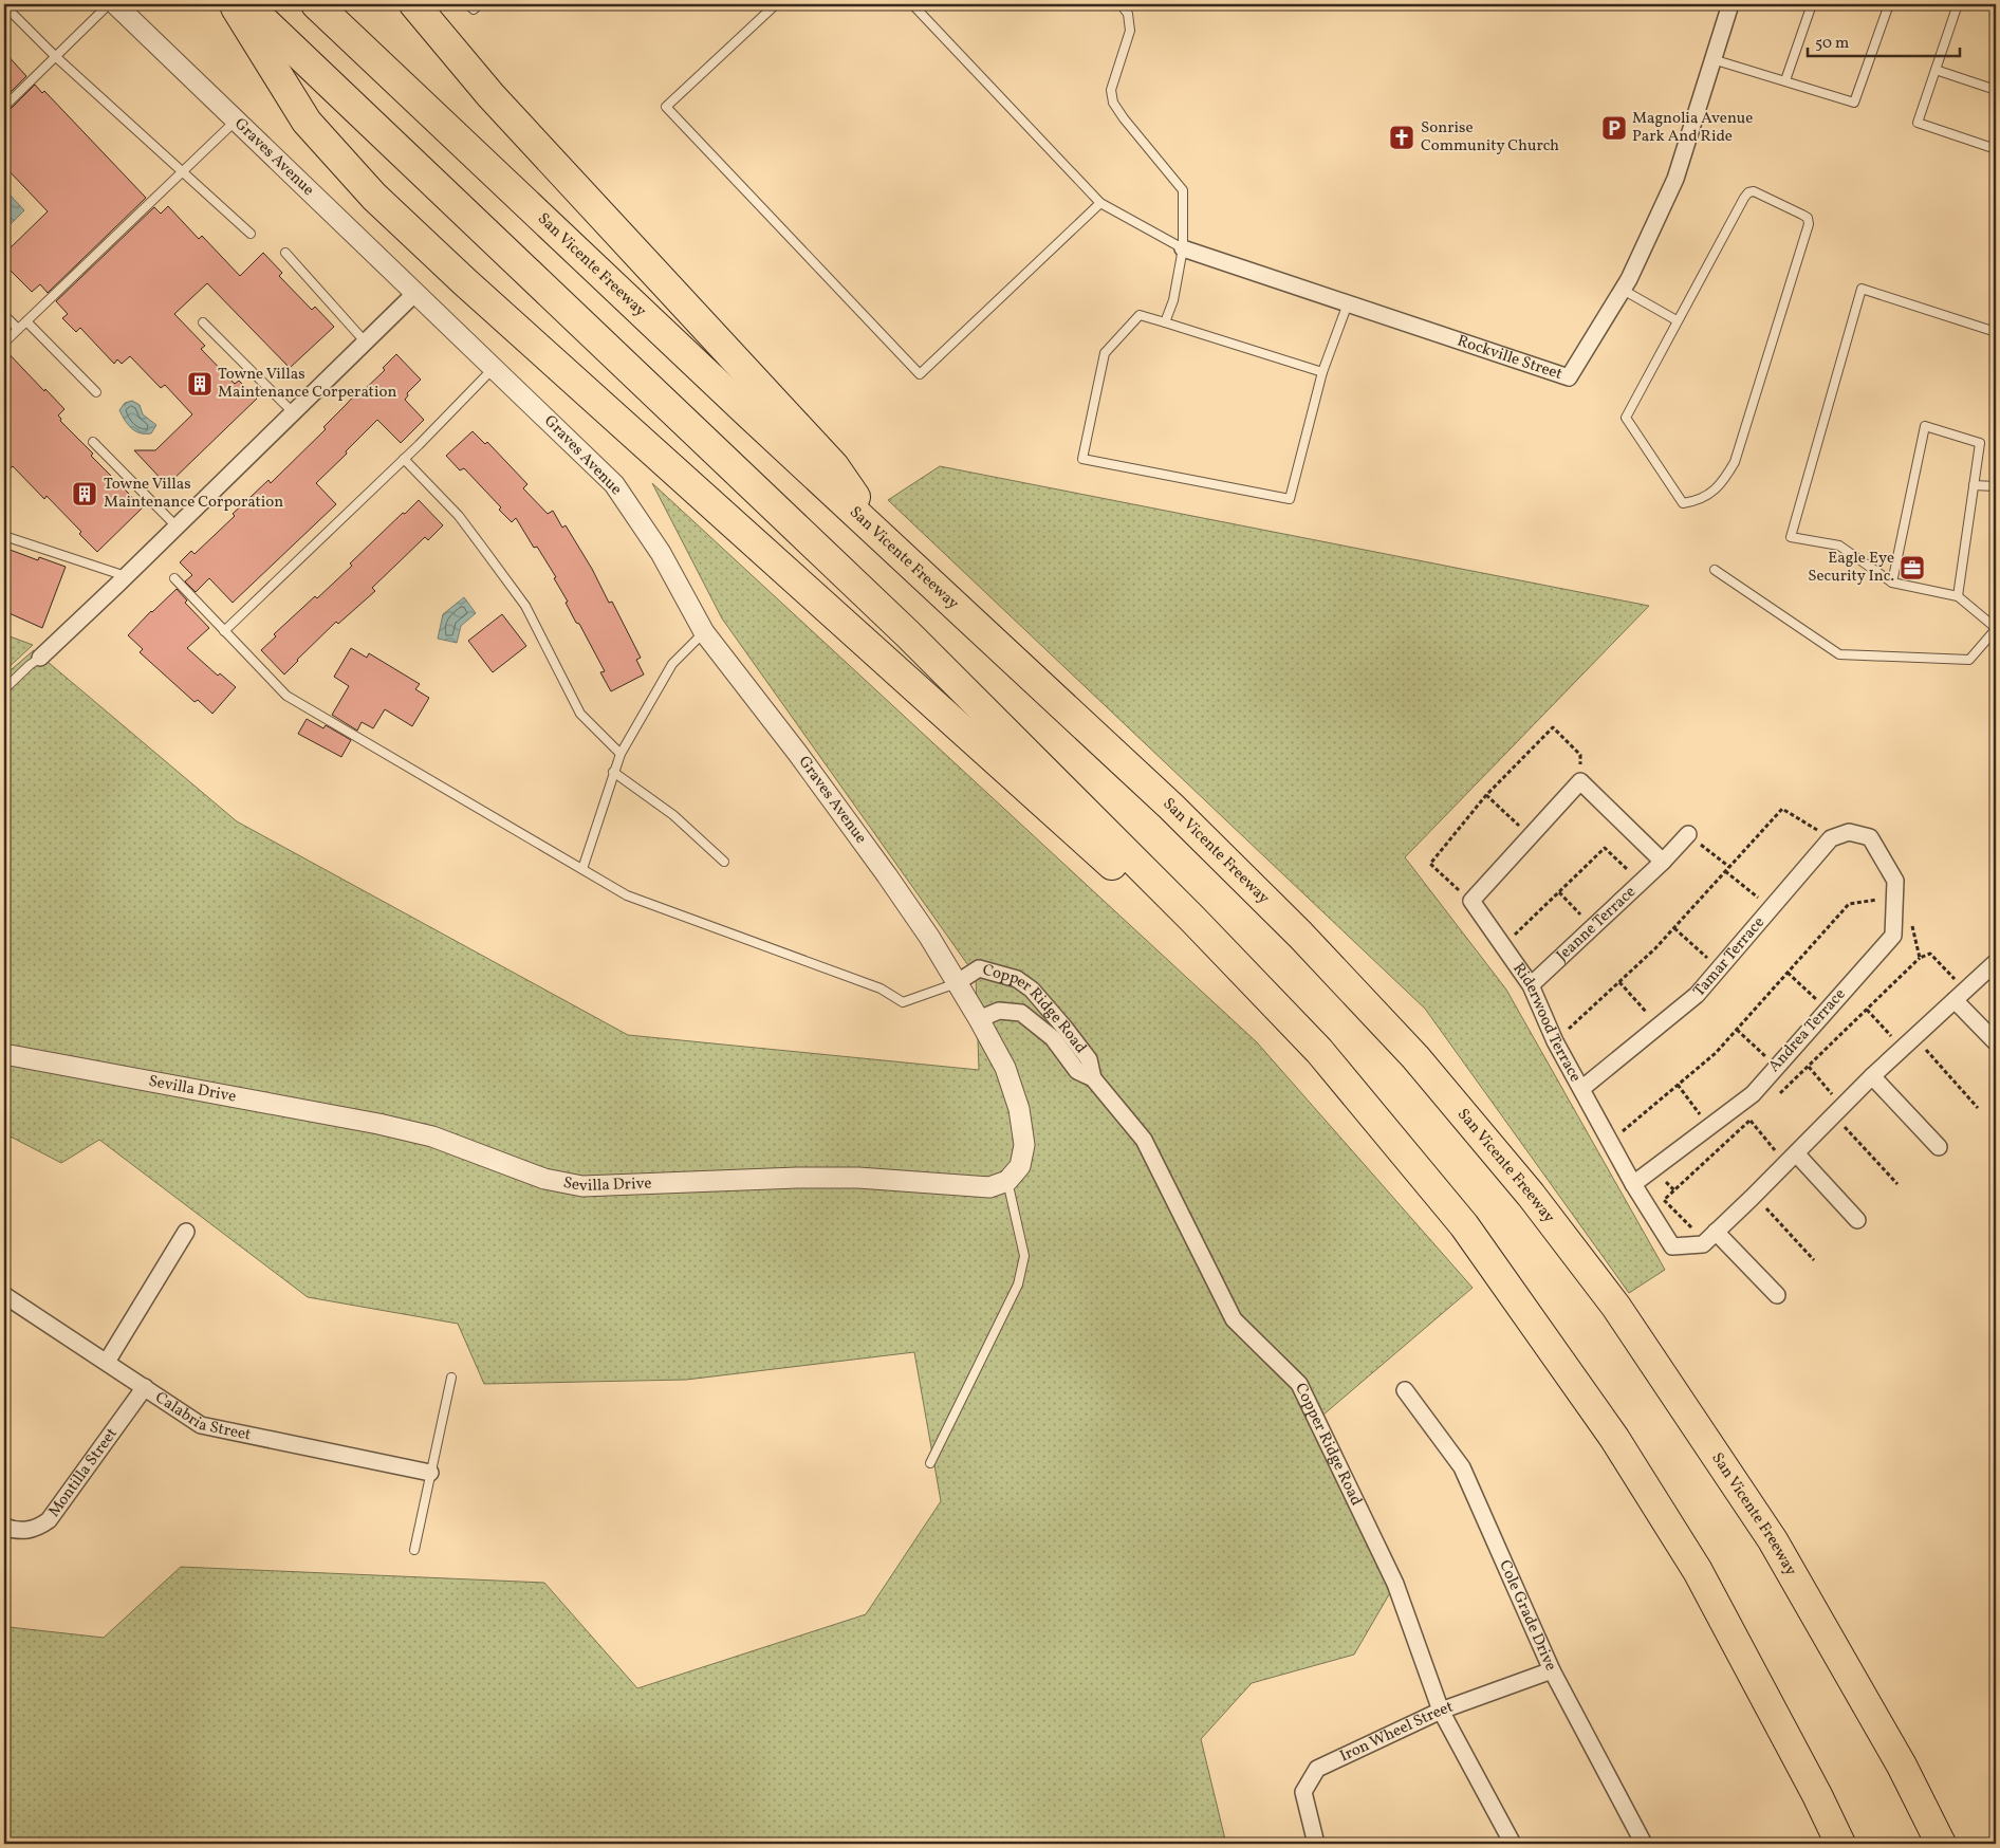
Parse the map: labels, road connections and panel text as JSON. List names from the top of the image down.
{
  "streets": {
    "highway": ["San Vicente Freeway"],
    "street": [
      "Graves Avenue",
      "Rockville Street",
      "Jeanne Terrace",
      "Tamar Terrace",
      "Copper Ridge Road",
      "Riderwood Terrace",
      "Andrea Terrace",
      "Sevilla Drive",
      "Calabria Street",
      "Montilla Street",
      "Cole Grade Drive",
      "Iron Wheel Street"
    ]
  },
  "crossings": [
    ["Graves Avenue", "Copper Ridge Road"],
    ["Jeanne Terrace", "Riderwood Terrace"],
    ["Tamar Terrace", "Riderwood Terrace"],
    ["Tamar Terrace", "Andrea Terrace"],
    ["Copper Ridge Road", "Iron Wheel Street"],
    ["Riderwood Terrace", "Andrea Terrace"],
    ["Calabria Street", "Montilla Street"],
    ["Cole Grade Drive", "Iron Wheel Street"]
  ],
  "places": {
    "parking": ["Magnolia Avenue Park And Ride"],
    "church": ["Sonrise Community Church"],
    "building": ["Towne Villas Maintenance Corperation", "Towne Villas Maintenance Corporation"],
    "office": ["Eagle Eye Security Inc."]
  },
  "scale_bar": "50 m"
}
